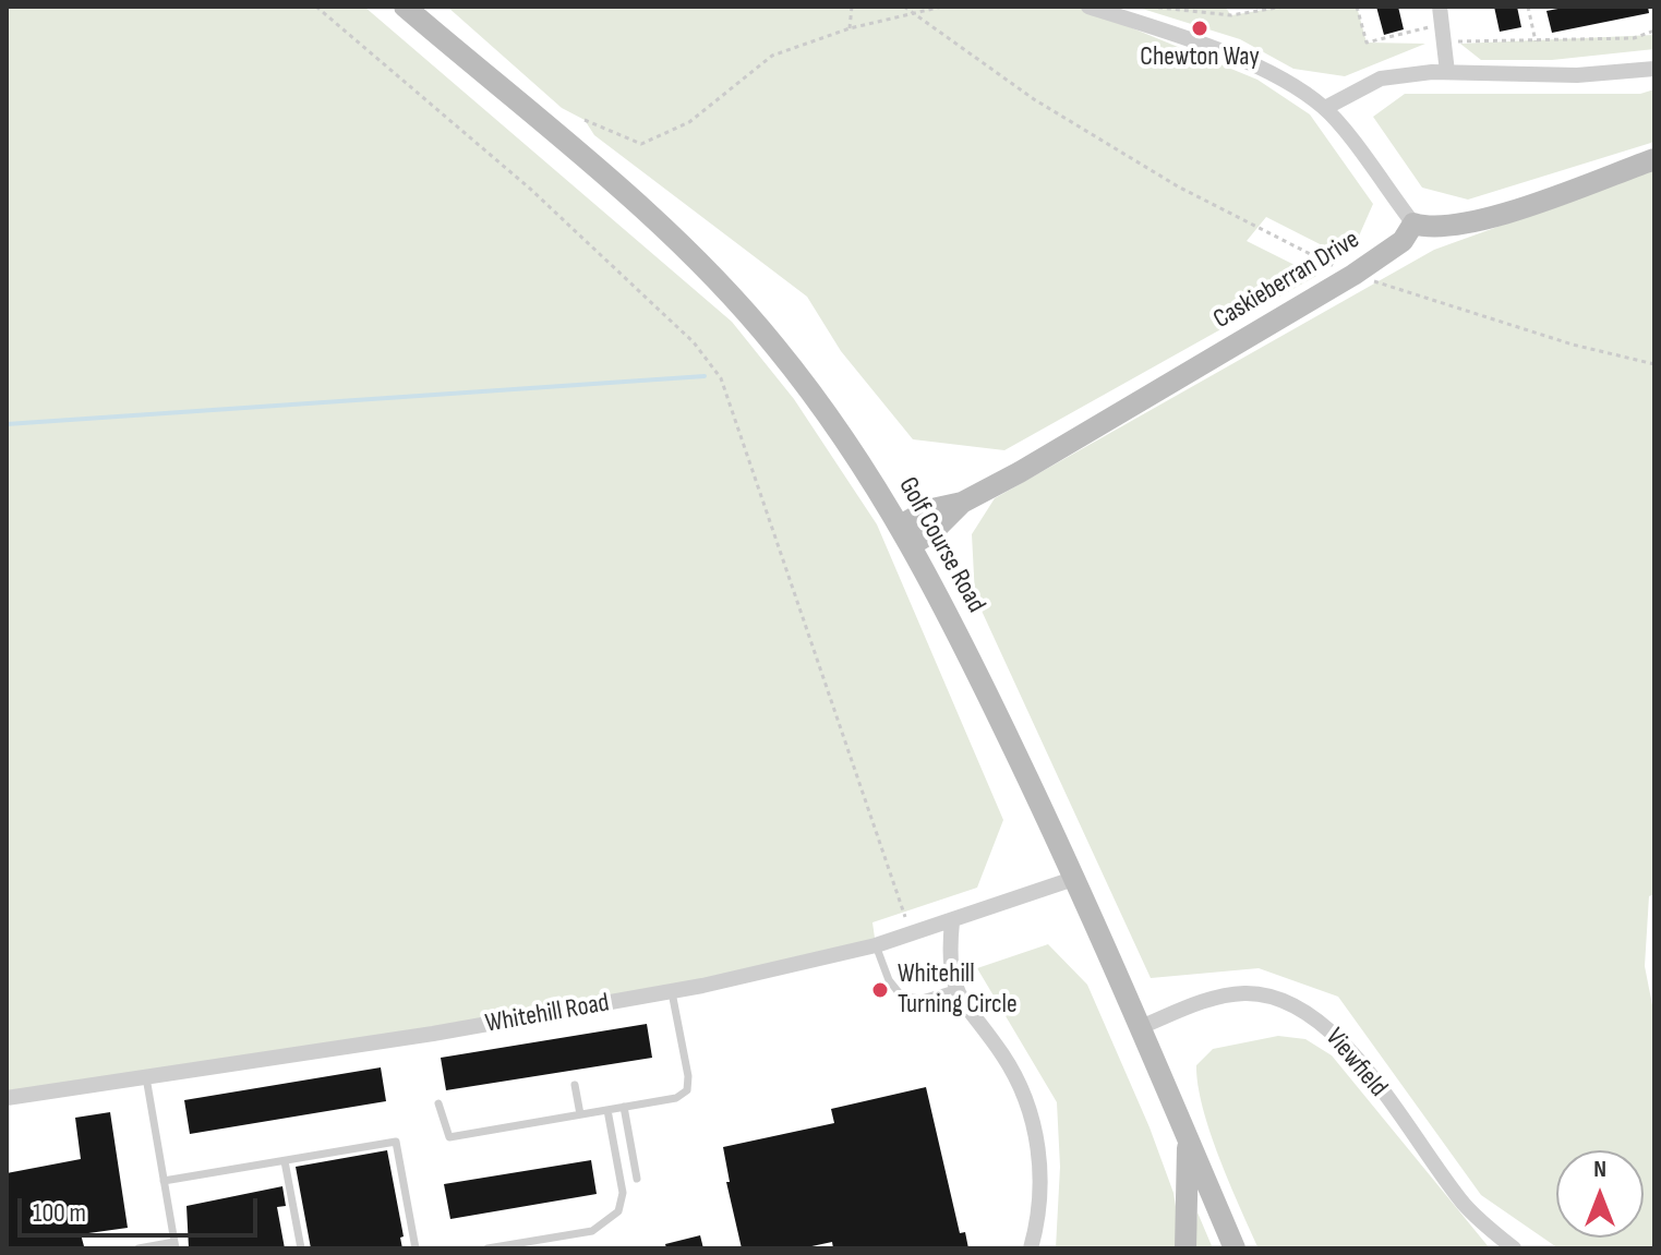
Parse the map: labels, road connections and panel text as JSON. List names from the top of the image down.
{
  "streets": {
    "street": [
      "Caskieberran Drive",
      "Golf Course Road",
      "Whitehill Road",
      "Viewfield"
    ]
  },
  "crossings": [
    ["Caskieberran Drive", "Golf Course Road"],
    ["Golf Course Road", "Whitehill Road"],
    ["Golf Course Road", "Viewfield"]
  ],
  "places": ["Chewton Way", "Whitehill Turning Circle"],
  "scale_bar": "100 m",
  "north": "top"
}
